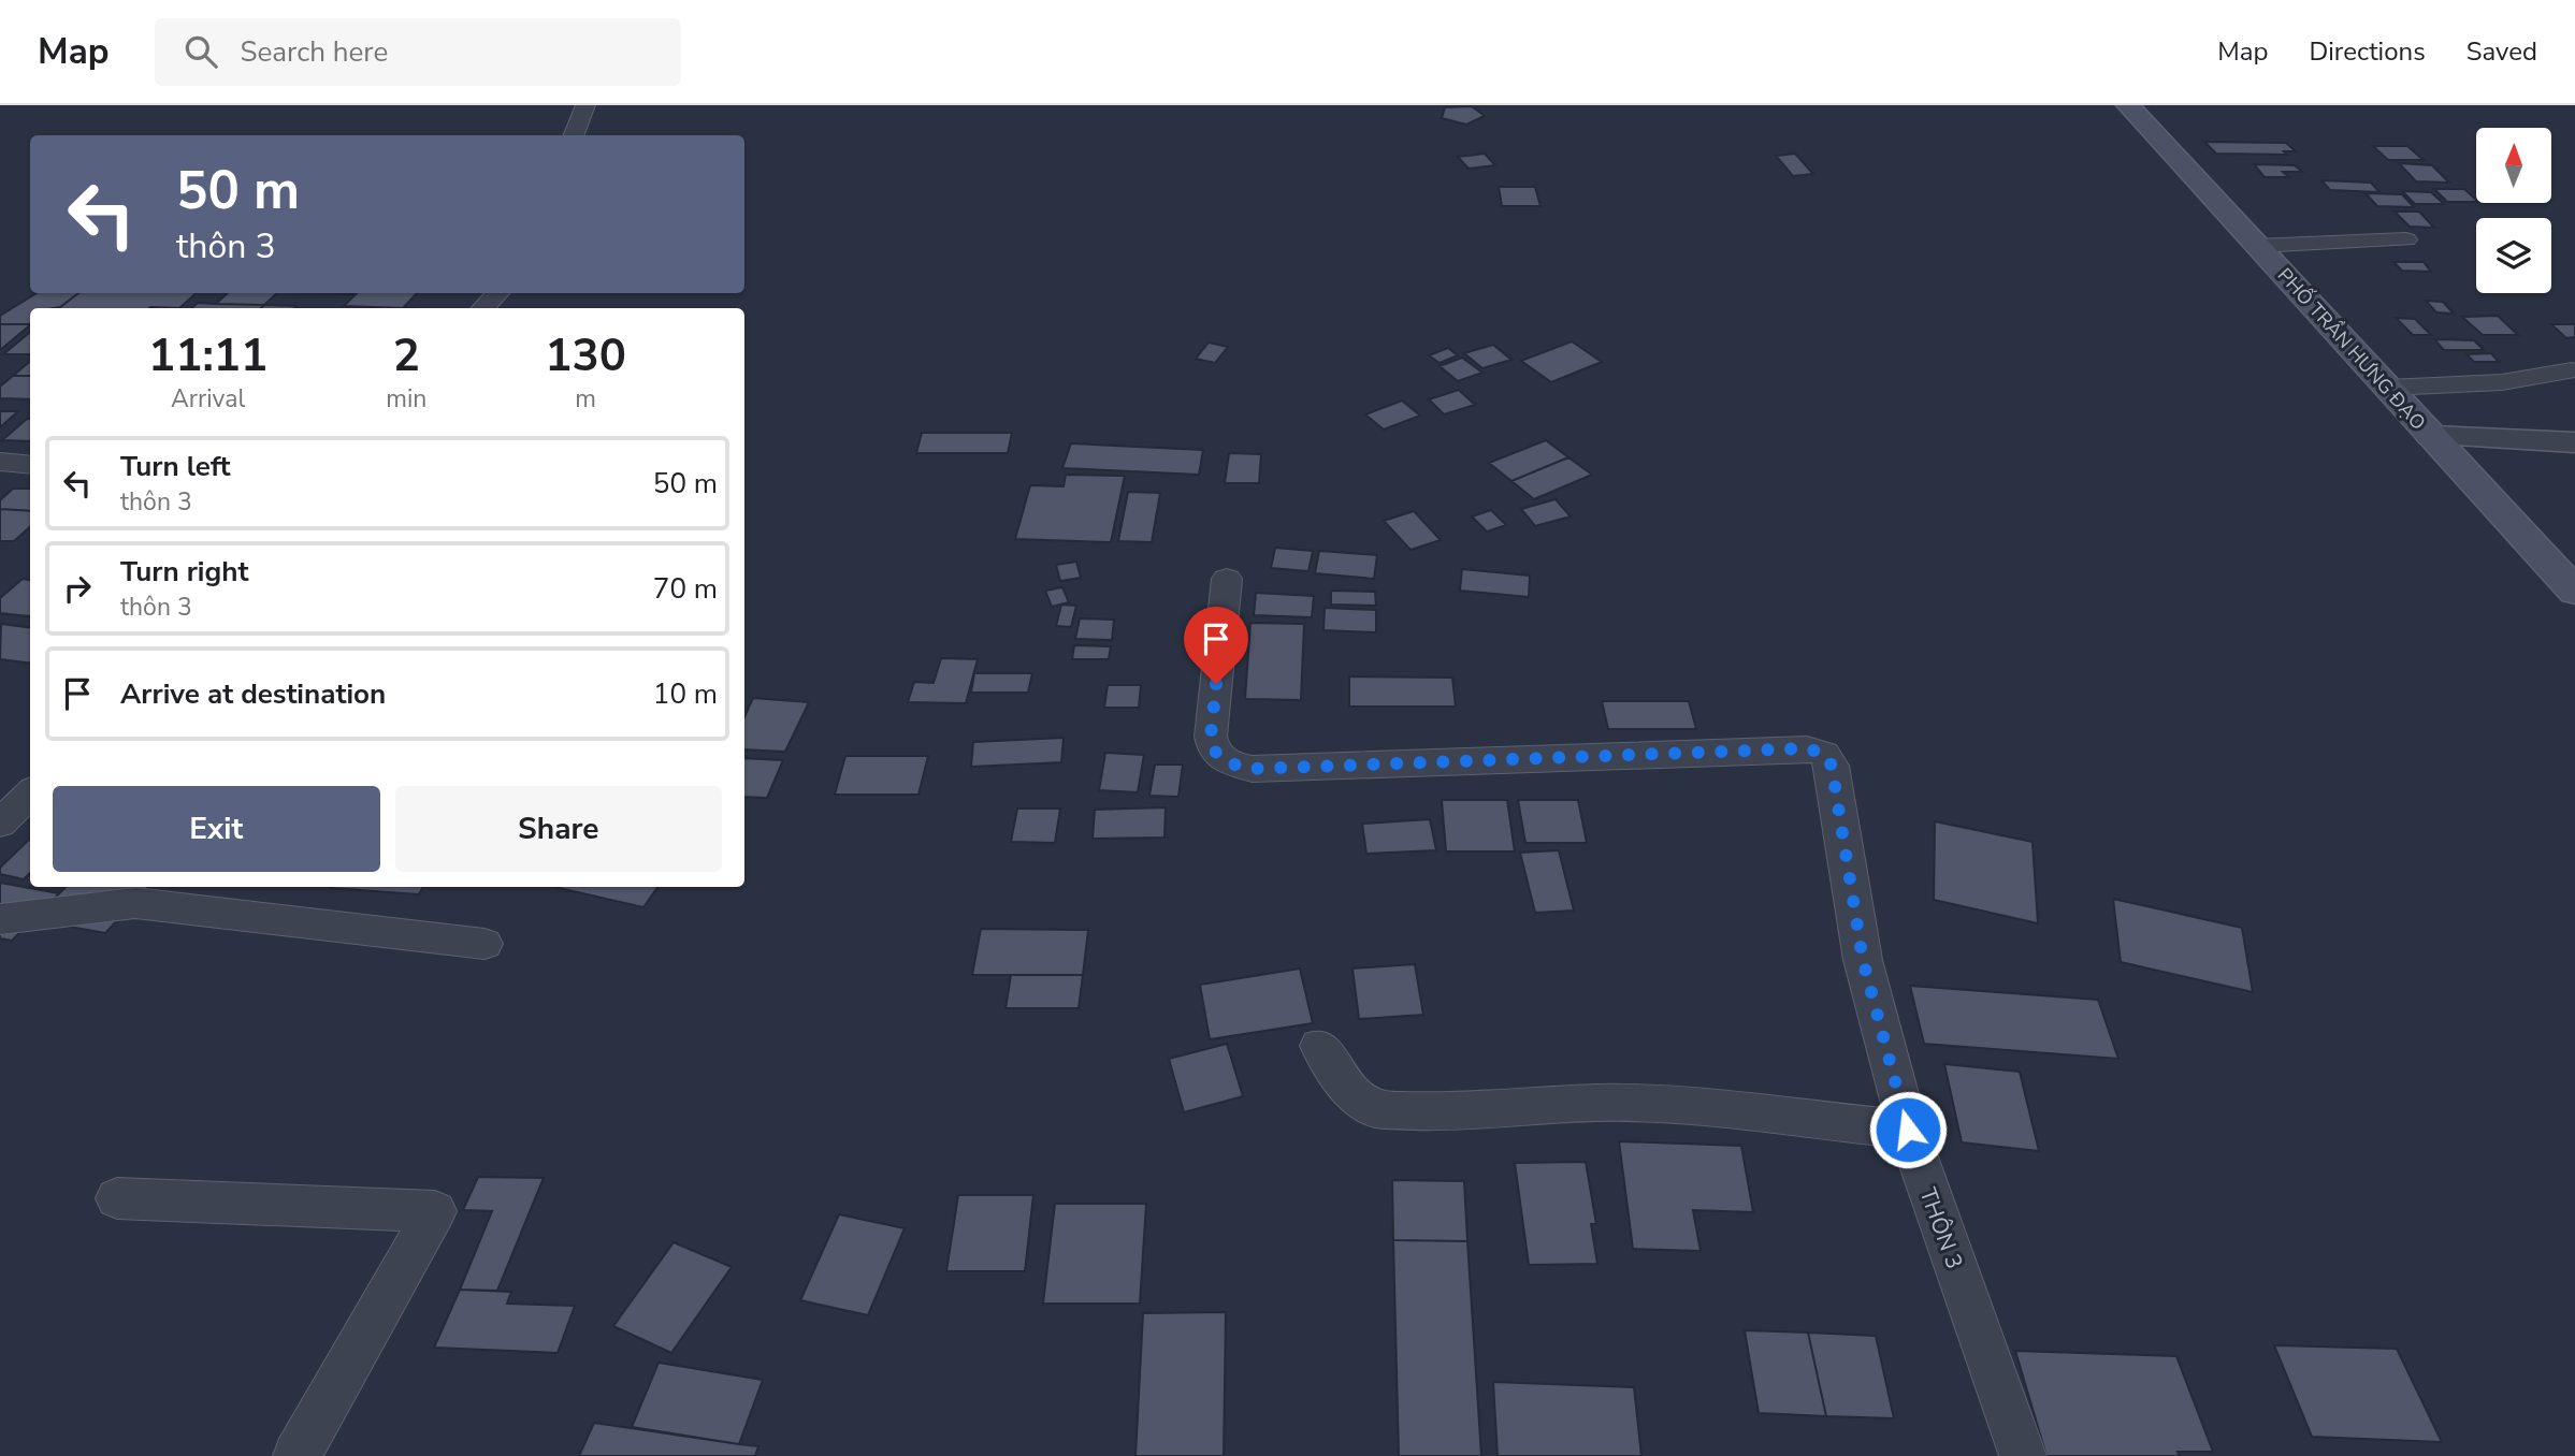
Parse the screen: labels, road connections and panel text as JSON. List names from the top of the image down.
{
  "streets": {
    "street": ["PHỐ TRẦN HƯNG ĐẠO"],
    "lane": ["THÔN 3"]
  },
  "north": "top",
  "page": {
    "header": "Map",
    "search": "Search here",
    "nav": ["Map", "Directions", "Saved"],
    "turn": ["50 m", "thôn 3"],
    "eta": [
      "11:11",
      "Arrival",
      "2",
      "min",
      "130",
      "m"
    ],
    "list": [
      {
        "name": "Turn left",
        "note": "thôn 3",
        "value": "50 m"
      },
      {
        "name": "Turn right",
        "note": "thôn 3",
        "value": "70 m"
      },
      {
        "name": "Arrive at destination",
        "value": "10 m"
      }
    ],
    "buttons": ["Exit", "Share"]
  }
}
